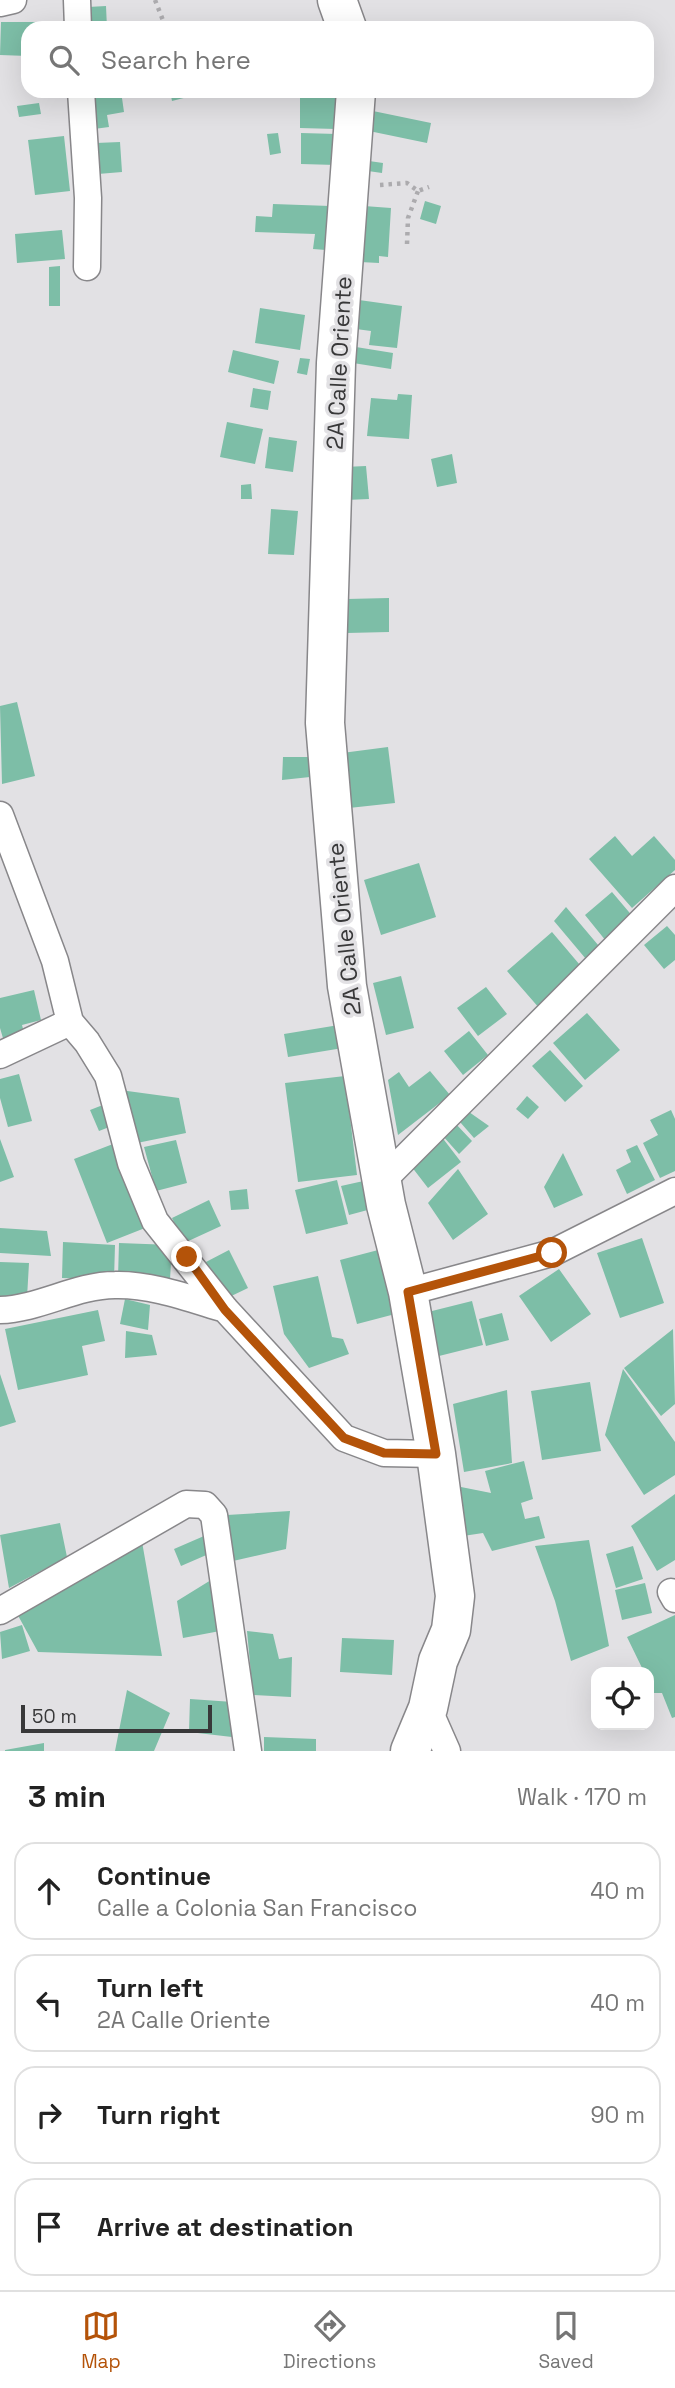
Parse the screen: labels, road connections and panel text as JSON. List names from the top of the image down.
{
  "streets": {
    "street": ["2A Calle Oriente"]
  },
  "scale_bar": "50 m",
  "page": {
    "search": "Search here",
    "scale": "50 m",
    "heading": ["3 min", "Walk · 170 m"],
    "list": [
      ["Continue", "Calle a Colonia San Francisco", "40 m"],
      ["Turn left", "2A Calle Oriente", "40 m"],
      ["Turn right", "90 m"],
      "Arrive at destination"
    ],
    "nav": ["Map", "Directions", "Saved"]
  }
}
